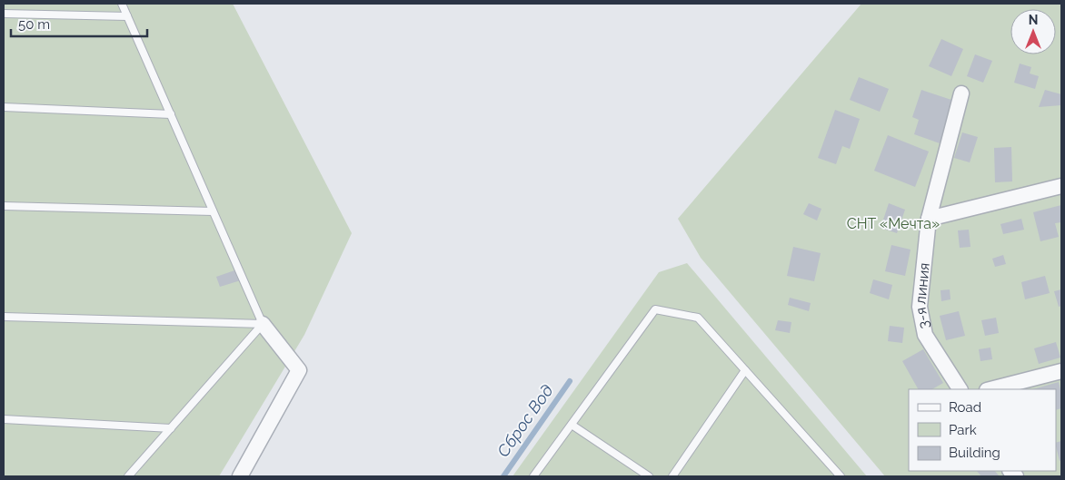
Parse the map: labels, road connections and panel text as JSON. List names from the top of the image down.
{
  "streets": {
    "street": ["3-я линия"]
  },
  "water": ["Сброс Вод"],
  "parks": ["СНТ «Мечта»"],
  "legend": ["Road", "Park", "Building"],
  "scale_bar": "50 m",
  "north": "top"
}
